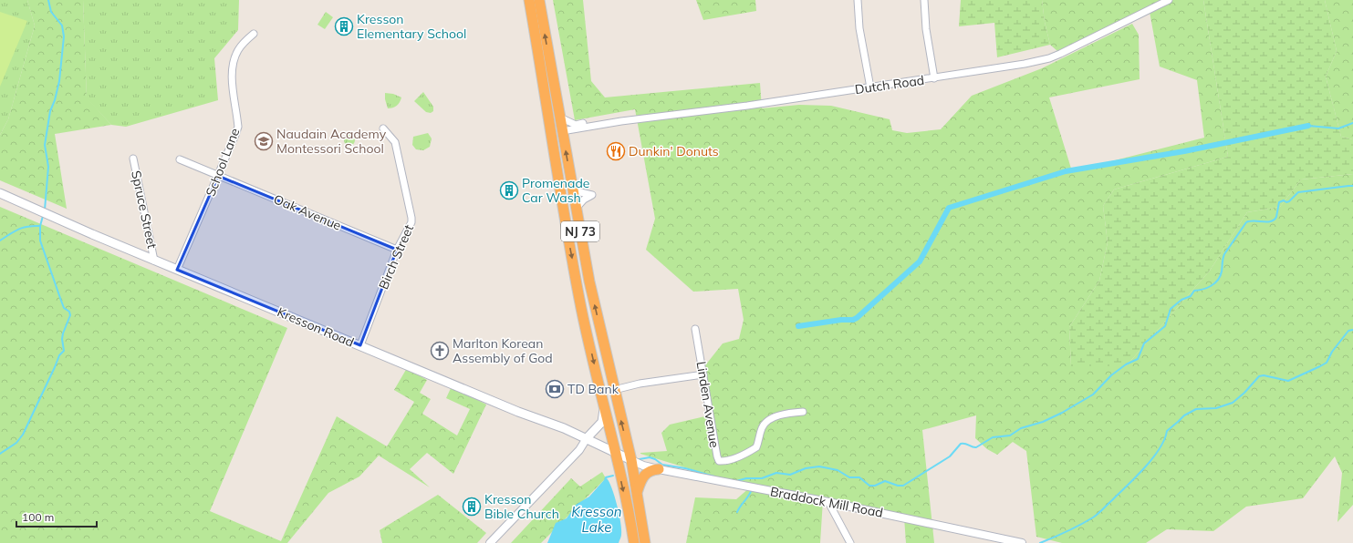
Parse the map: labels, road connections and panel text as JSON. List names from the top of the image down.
{
  "streets": {
    "highway": ["NJ 73"],
    "main road": ["Kresson Road"],
    "street": [
      "Dutch Road",
      "School Lane",
      "Spruce Street",
      "Oak Avenue",
      "Birch Street",
      "Linden Avenue",
      "Braddock Mill Road"
    ]
  },
  "crossings": [
    ["Dutch Road", "NJ 73"],
    ["School Lane", "Oak Avenue"],
    ["School Lane", "Kresson Road"],
    ["Spruce Street", "Kresson Road"],
    ["Oak Avenue", "Birch Street"],
    ["NJ 73", "Kresson Road"],
    ["NJ 73", "Braddock Mill Road"],
    ["Birch Street", "Kresson Road"],
    ["Kresson Road", "Braddock Mill Road"]
  ],
  "water": ["Kresson Lake"],
  "places": {
    "building": ["Kresson Elementary School", "Promenade Car Wash", "Kresson Bible Church"],
    "school or university": ["Naudain Academy Montessori School"],
    "restaurant": ["Dunkin' Donuts"],
    "church": ["Marlton Korean Assembly of God"],
    "bank": ["TD Bank"]
  },
  "scale_bar": "100 m"
}
